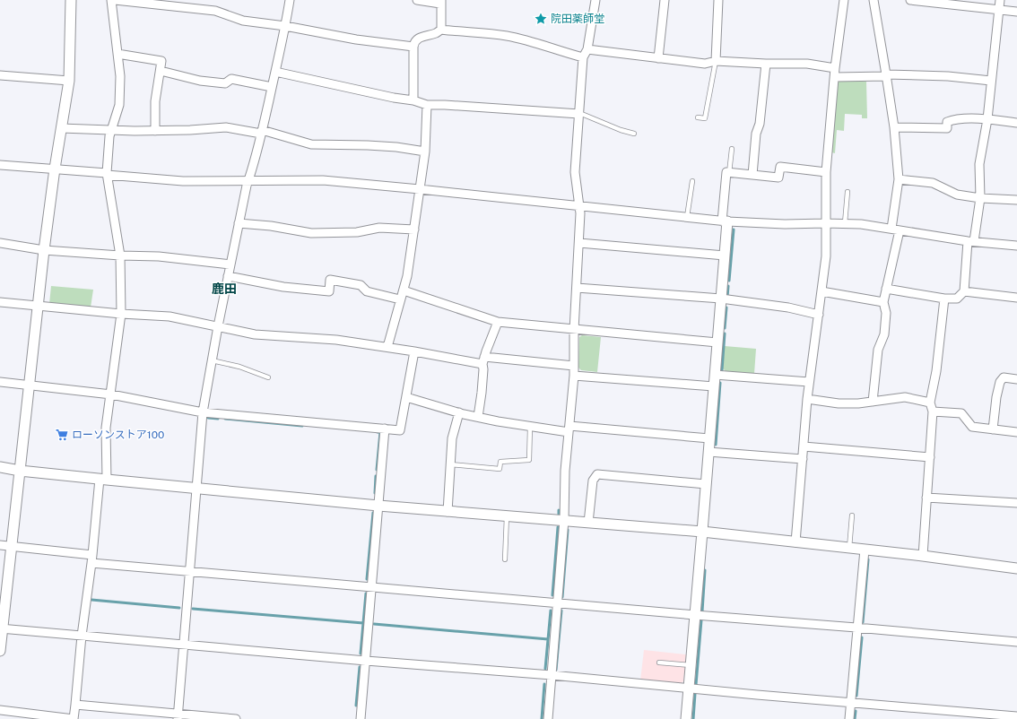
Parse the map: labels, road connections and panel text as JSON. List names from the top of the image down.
{
  "districts": ["鹿田"],
  "places": {
    "place": ["院田薬師堂"],
    "supermarket": ["ローソンストア100"]
  }
}
